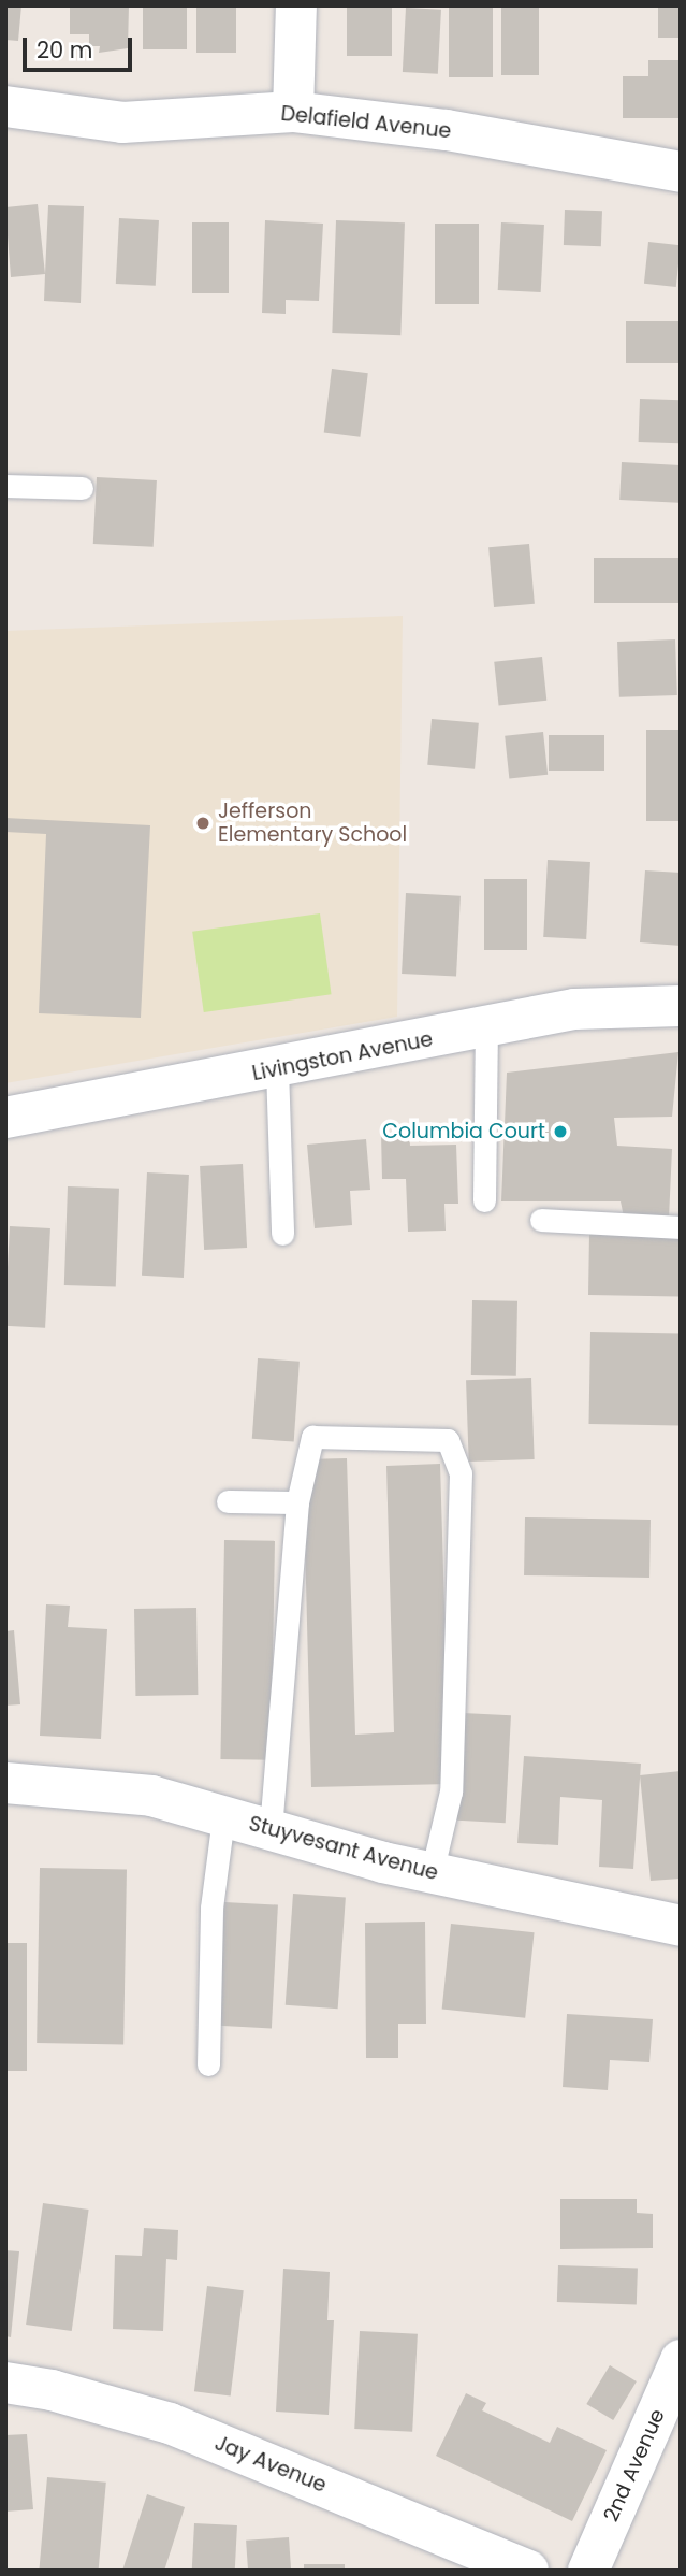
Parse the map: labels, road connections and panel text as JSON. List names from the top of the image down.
{
  "streets": {
    "street": [
      "Delafield Avenue",
      "Livingston Avenue",
      "Stuyvesant Avenue",
      "Jay Avenue",
      "2nd Avenue"
    ]
  },
  "places": ["Jefferson Elementary School", "Columbia Court"],
  "scale_bar": "20 m"
}
